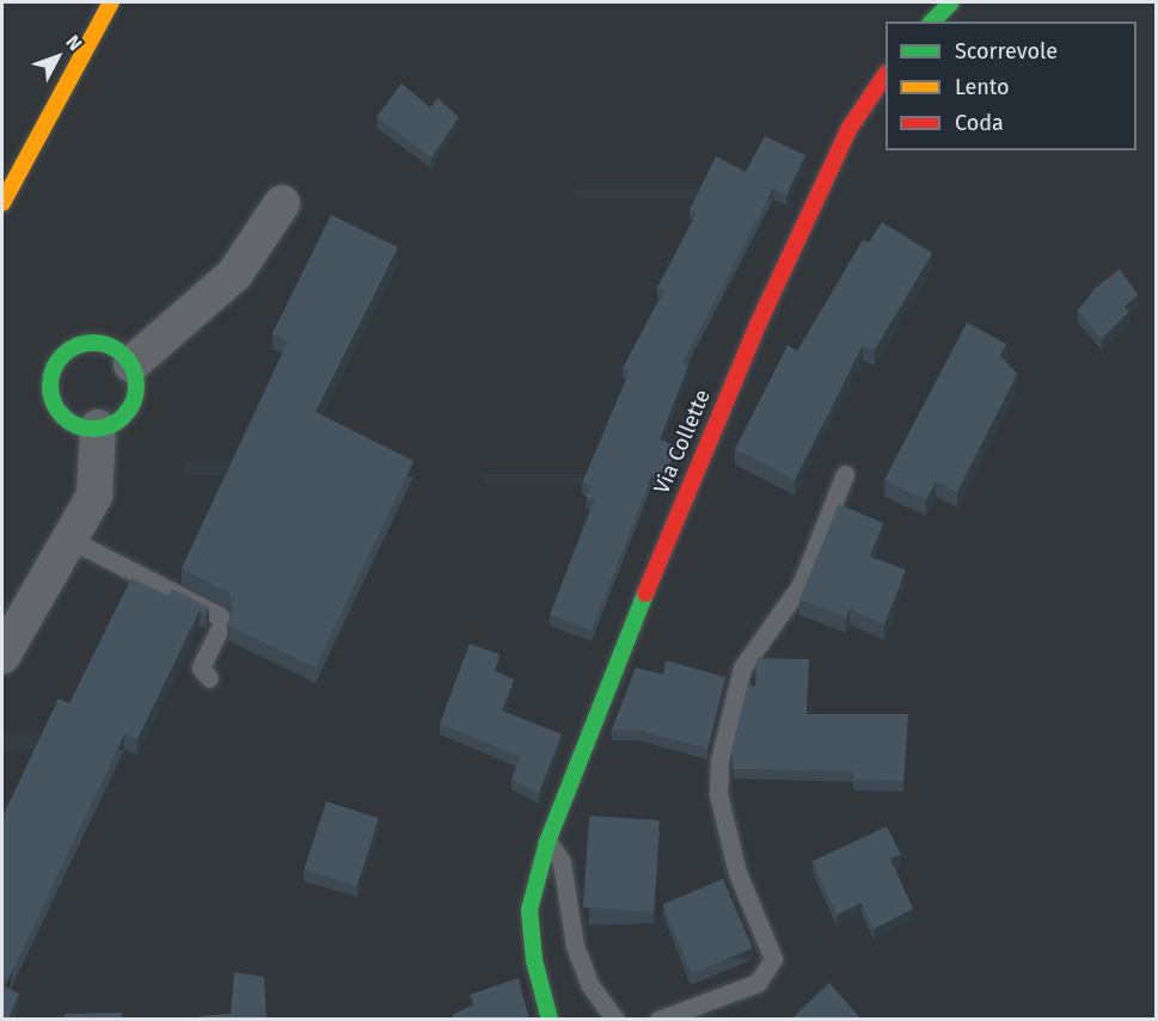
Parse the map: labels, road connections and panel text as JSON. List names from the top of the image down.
{
  "streets": {
    "street": ["Via Collette"]
  },
  "legend": ["Scorrevole", "Lento", "Coda"],
  "north": "top right"
}
